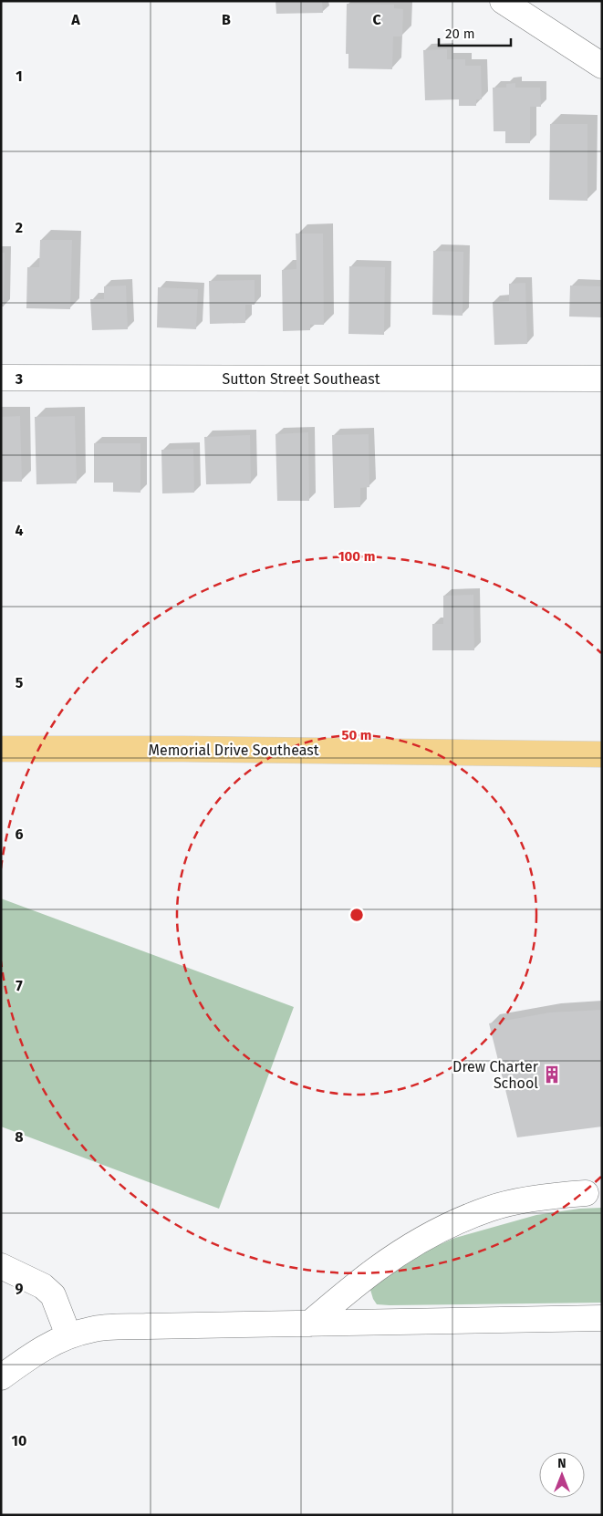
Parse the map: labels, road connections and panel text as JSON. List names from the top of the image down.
{
  "streets": {
    "main road": ["Memorial Drive Southeast"],
    "street": ["Sutton Street Southeast"]
  },
  "places": {
    "building": ["Drew Charter School"]
  },
  "scale_bar": "20 m",
  "north": "top",
  "grid": {
    "columns": ["A", "B", "C"],
    "rows": [
      "1",
      "2",
      "3",
      "4",
      "5",
      "6",
      "7",
      "8",
      "9",
      "10"
    ]
  },
  "rings": ["100 m", "50 m"]
}
